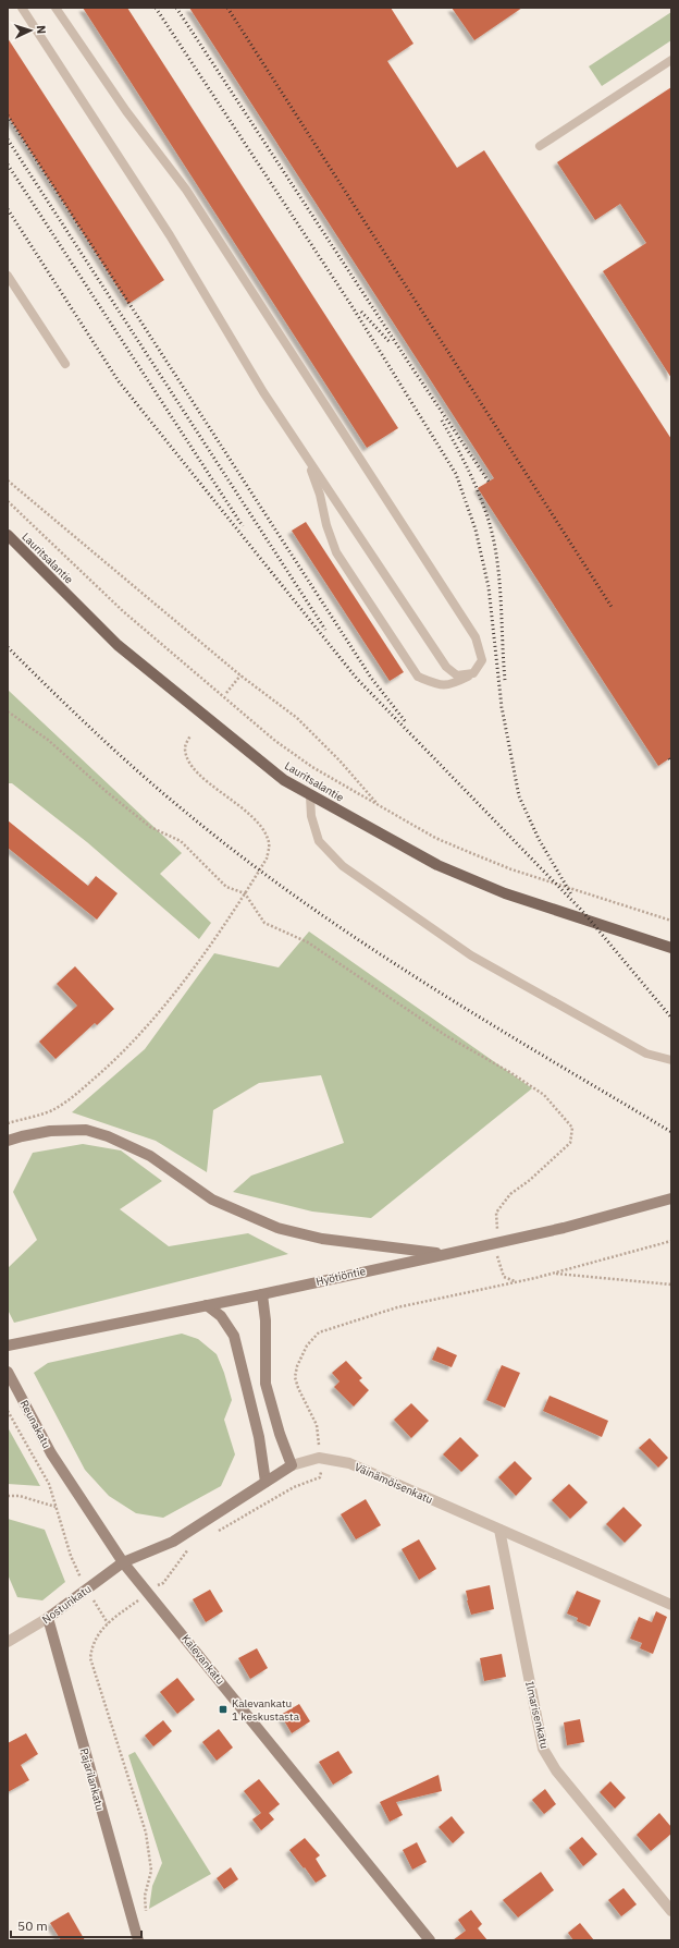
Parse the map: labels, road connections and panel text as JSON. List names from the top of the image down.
{
  "streets": {
    "main road": [
      "Lauritsalantie",
      "Hyötiöntie",
      "Reunakatu",
      "Väinämöisenkatu",
      "Nosturikatu",
      "Kalevankatu",
      "Pajarilankatu"
    ],
    "street": ["Ilmarisenkatu"]
  },
  "crossings": [
    ["Reunakatu", "Kalevankatu"],
    ["Väinämöisenkatu", "Nosturikatu"],
    ["Väinämöisenkatu", "Kalevankatu"],
    ["Väinämöisenkatu", "Ilmarisenkatu"],
    ["Nosturikatu", "Kalevankatu"],
    ["Nosturikatu", "Pajarilankatu"]
  ],
  "places": {
    "transit": ["Kalevankatu 1 keskustasta"]
  },
  "scale_bar": "50 m",
  "north": "right"
}
